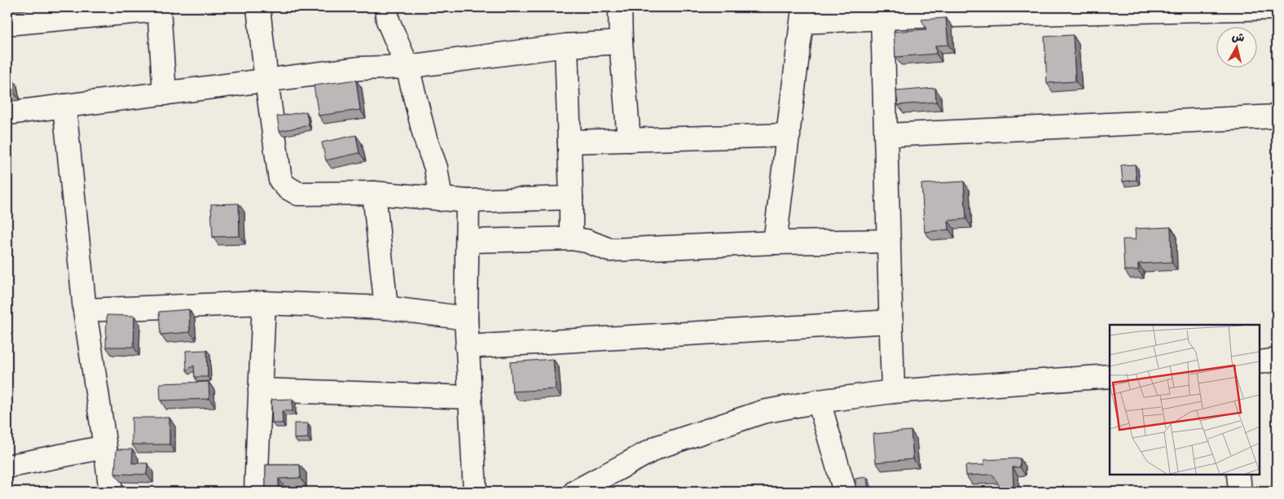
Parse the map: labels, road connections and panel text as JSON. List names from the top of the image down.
{
  "north": "top"
}
